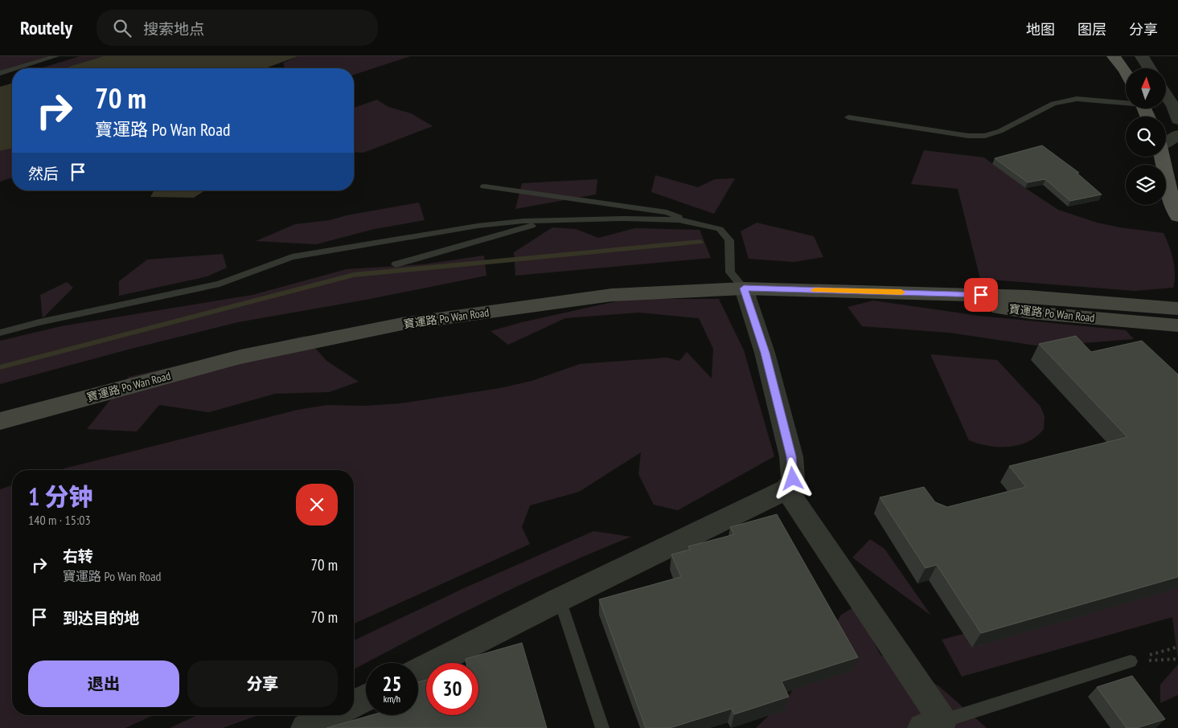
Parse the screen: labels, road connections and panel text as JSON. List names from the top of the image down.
{
  "streets": {
    "street": ["寶運路 Po Wan Road"]
  },
  "north": "top",
  "page": {
    "header": "Routely",
    "search": "搜索地点",
    "nav": ["地图", "图层", "分享"],
    "turn": ["70 m", "寶運路 Po Wan Road"],
    "then": "然后",
    "heading": ["1 分钟", "140 m · 15:03"],
    "list": [
      {
        "name": "右转",
        "note": "寶運路 Po Wan Road",
        "value": "70 m"
      },
      {
        "name": "到达目的地",
        "value": "70 m"
      }
    ],
    "buttons": ["退出", "分享"],
    "speed": "25 km/h",
    "limit": "30"
  }
}
